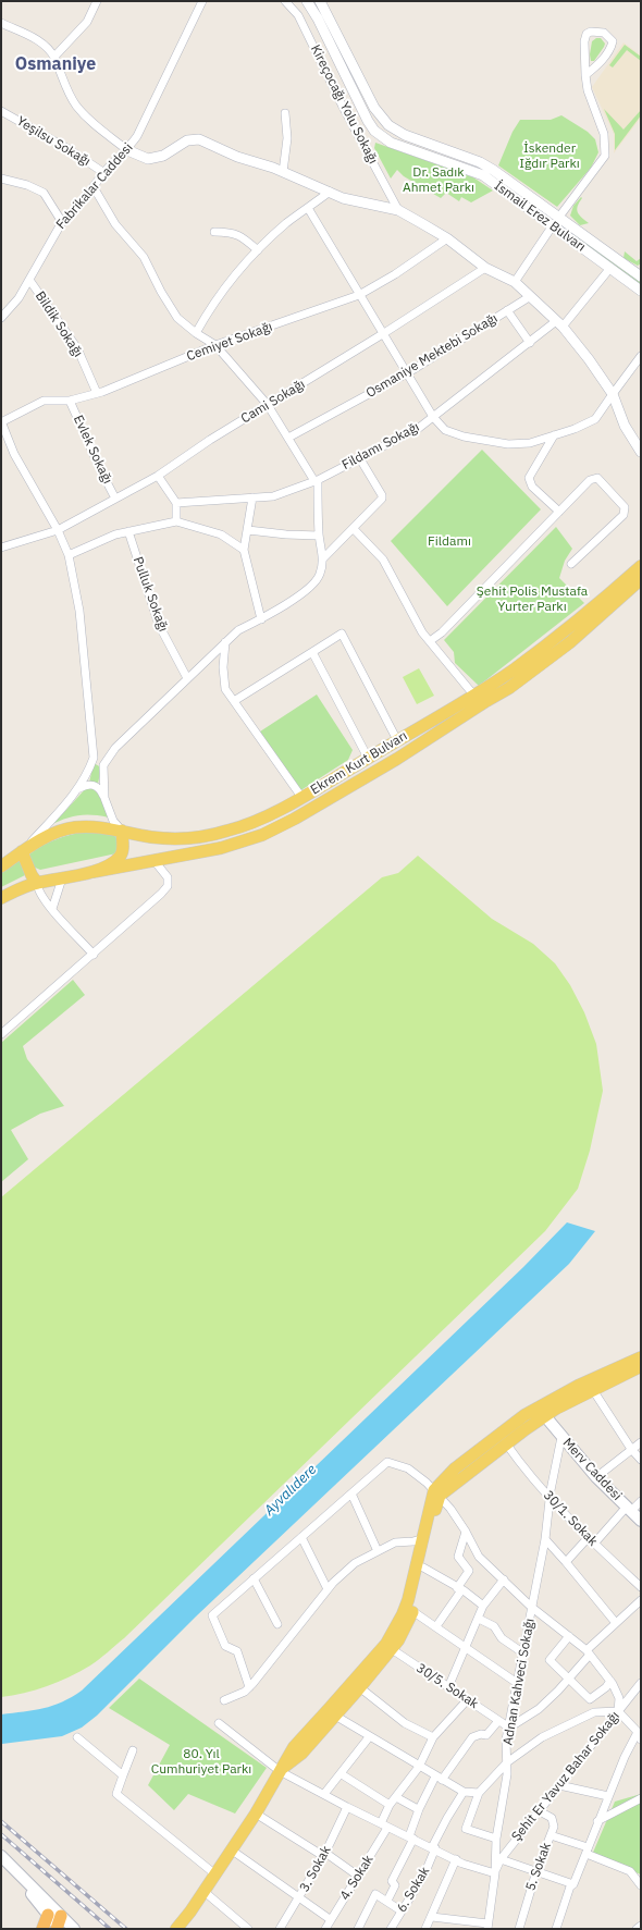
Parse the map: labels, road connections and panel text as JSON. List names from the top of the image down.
{
  "streets": {
    "main road": ["Ekrem Kurt Bulvarı", "Merv Caddesi"],
    "street": [
      "Kireçocağı Yolu Sokağı",
      "Yeşilsu Sokağı",
      "Fabrikalar Caddesi",
      "İsmail Erez Bulvarı",
      "Bildik Sokağı",
      "Cemiyet Sokağı",
      "Osmaniye Mektebi Sokağı",
      "Cami Sokağı",
      "Fildamı Sokağı",
      "Evlek Sokağı",
      "Pulluk Sokağı",
      "30/1. Sokak",
      "Adnan Kahveci Sokağı",
      "30/5. Sokak",
      "Şehit Er Yavuz Bahar Sokağı",
      "5. Sokak",
      "3. Sokak",
      "4. Sokak",
      "6. Sokak"
    ]
  },
  "crossings": [
    ["Yeşilsu Sokağı", "Fabrikalar Caddesi"],
    ["Fabrikalar Caddesi", "Bildik Sokağı"],
    ["İsmail Erez Bulvarı", "Fildamı Sokağı"],
    ["Bildik Sokağı", "Cemiyet Sokağı"],
    ["Cemiyet Sokağı", "Evlek Sokağı"],
    ["Cami Sokağı", "Evlek Sokağı"],
    ["Merv Caddesi", "Adnan Kahveci Sokağı"],
    ["30/1. Sokak", "Adnan Kahveci Sokağı"],
    ["Adnan Kahveci Sokağı", "30/5. Sokak"],
    ["Adnan Kahveci Sokağı", "Şehit Er Yavuz Bahar Sokağı"],
    ["30/5. Sokak", "4. Sokak"],
    ["Şehit Er Yavuz Bahar Sokağı", "5. Sokak"]
  ],
  "districts": ["Osmaniye"],
  "water": ["Ayvalıdere"],
  "parks": [
    "İskender Iğdır Parkı",
    "Dr. Sadık Ahmet Parkı",
    "Fildamı",
    "Şehit Polis Mustafa Yurter Parkı",
    "80. Yıl Cumhuriyet Parkı"
  ]
}
